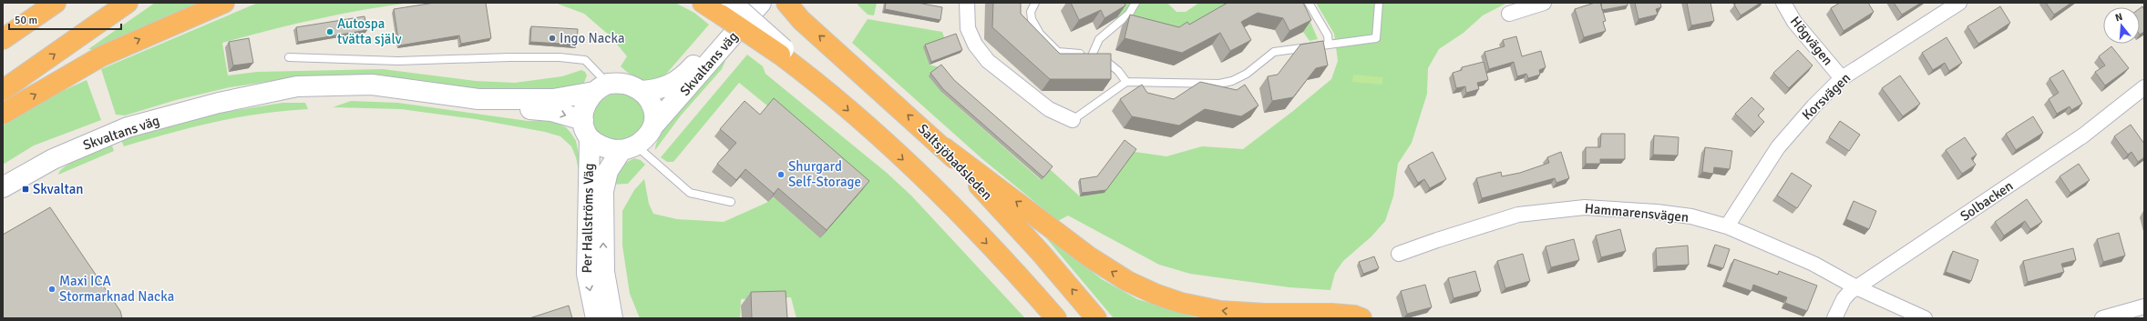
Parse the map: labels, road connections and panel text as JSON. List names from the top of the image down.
{
  "streets": {
    "highway": ["Saltsjöbadsleden"],
    "main road": ["Skvaltans väg", "Per Hallströms Väg"],
    "street": [
      "Högvägen",
      "Korsvägen",
      "Solbacken",
      "Hammarensvägen"
    ]
  },
  "crossings": [
    ["Högvägen", "Korsvägen"],
    ["Skvaltans väg", "Per Hallströms Väg"],
    ["Korsvägen", "Hammarensvägen"],
    ["Solbacken", "Hammarensvägen"]
  ],
  "places": {
    "other": [
      "Autospa tvätta själv",
      "Ingo Nacka",
      "Shurgard Self-Storage",
      "Maxi ICA Stormarknad Nacka"
    ],
    "transit": ["Skvaltan"]
  },
  "scale_bar": "50 m",
  "north": "top"
}
